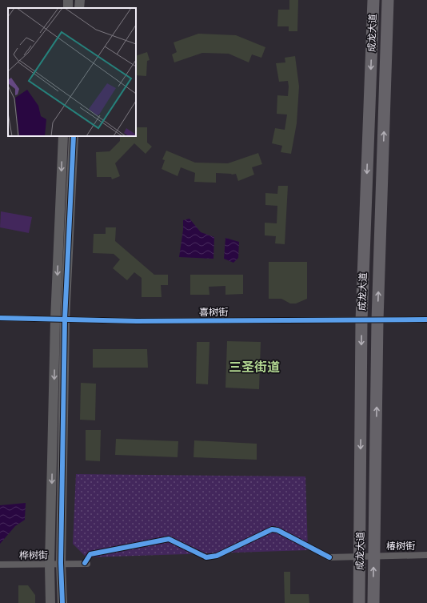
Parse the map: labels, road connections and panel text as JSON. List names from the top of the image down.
{
  "streets": {
    "highway": ["成龙大道"],
    "street": ["喜树街", "椿树街", "桦树街"]
  },
  "crossings": [
    ["成龙大道", "喜树街"],
    ["成龙大道", "椿树街"]
  ],
  "districts": ["三圣街道"]
}
